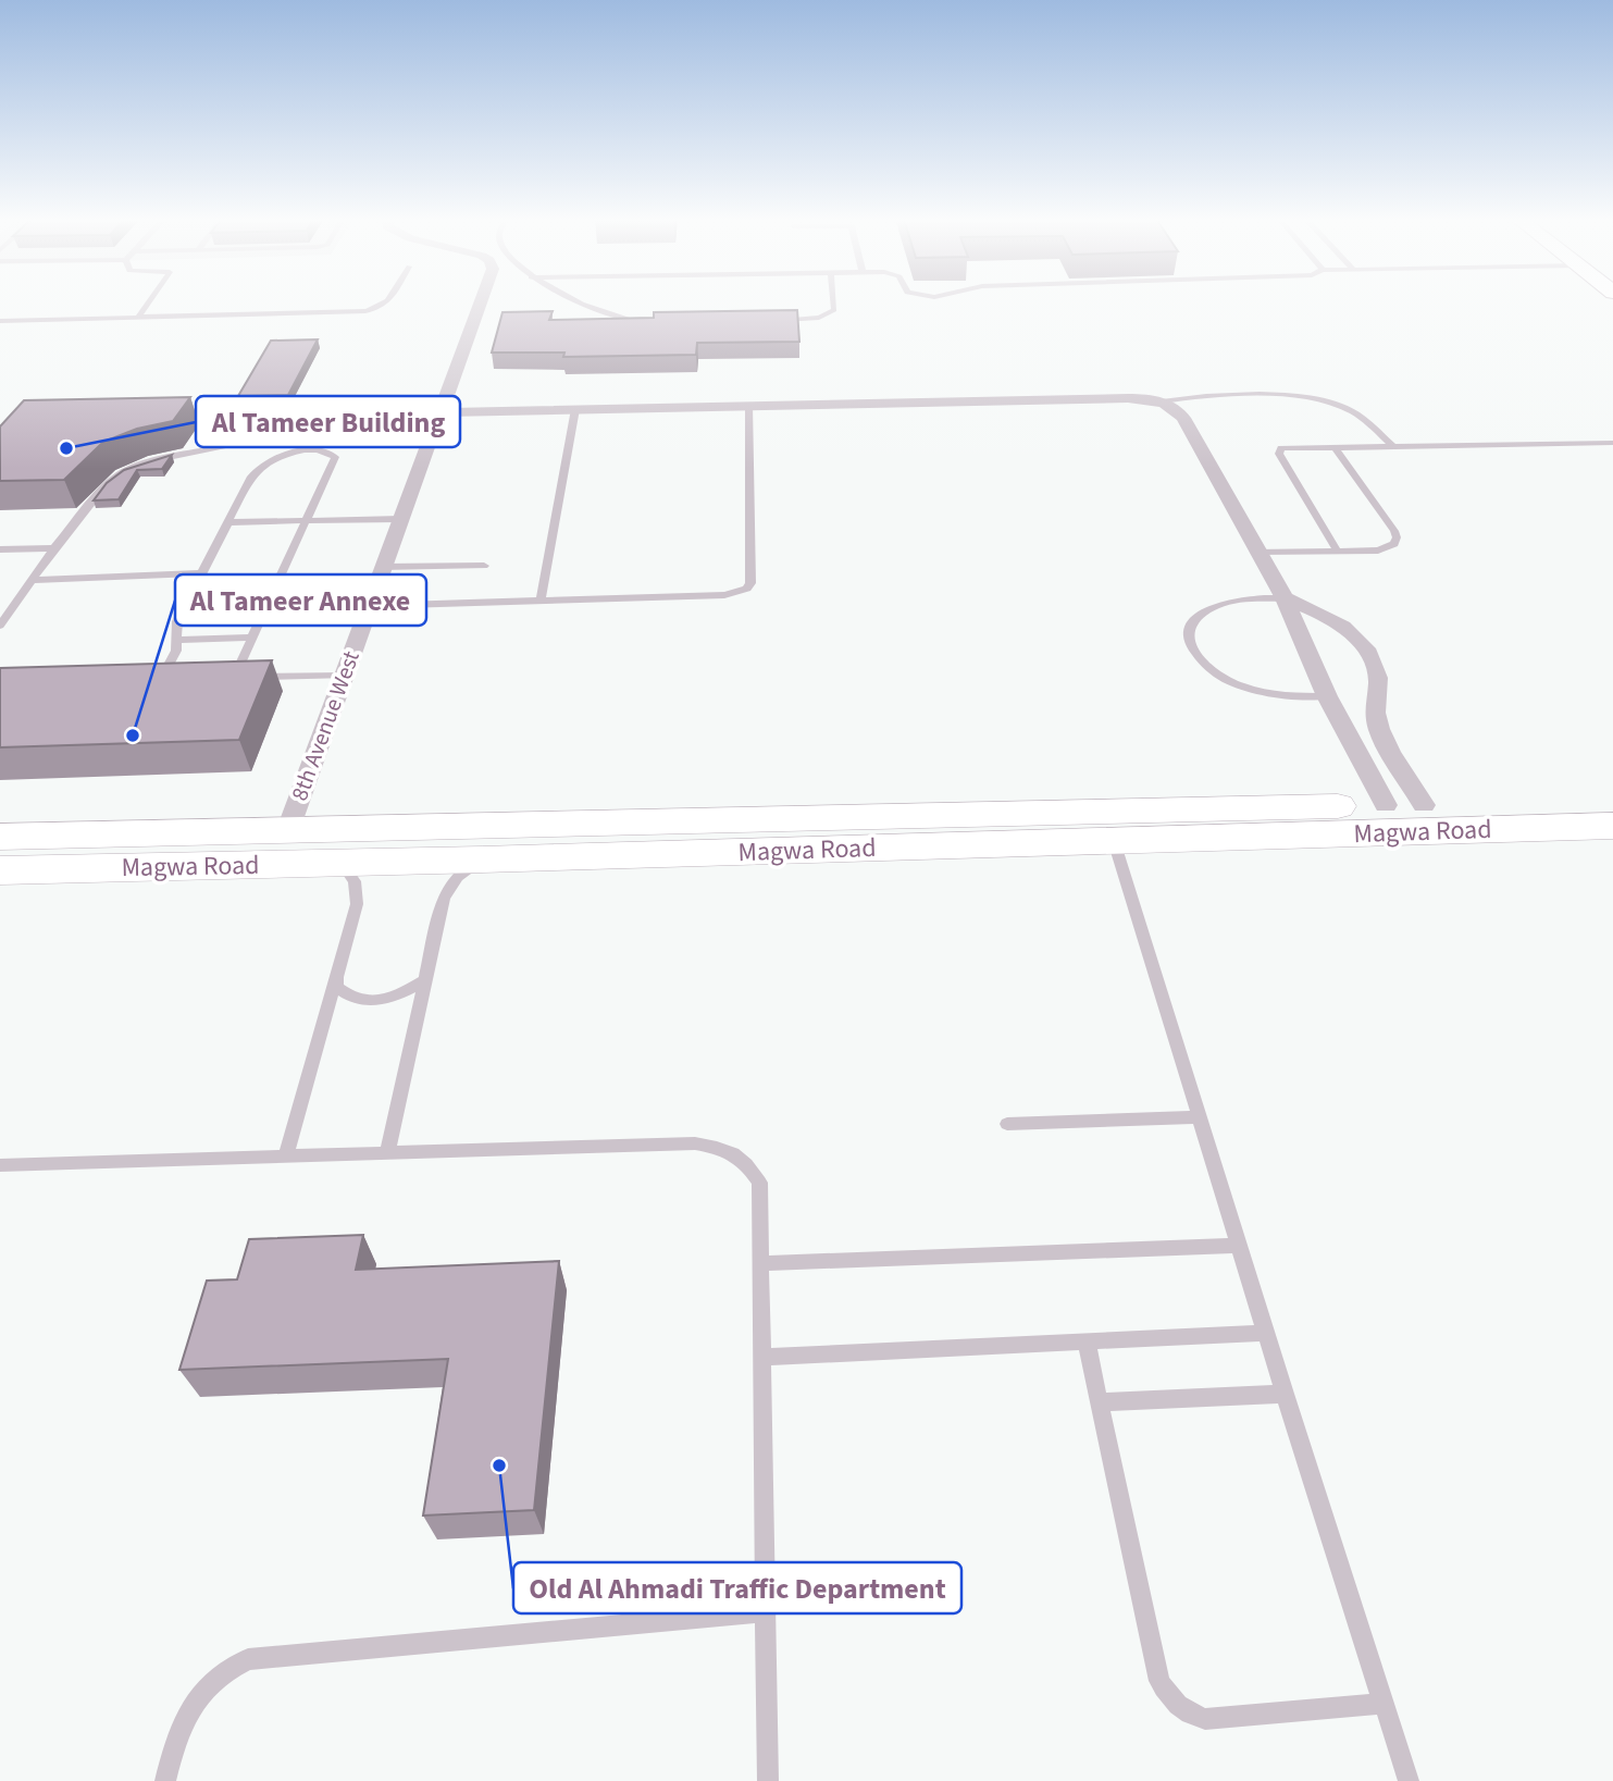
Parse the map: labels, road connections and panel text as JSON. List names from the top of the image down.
{
  "streets": {
    "main road": ["Magwa Road"],
    "street": ["8th Avenue West"]
  },
  "crossings": [
    ["8th Avenue West", "Magwa Road"]
  ],
  "places": ["Al Tameer Building", "Al Tameer Annexe", "Old Al Ahmadi Traffic Department"]
}
